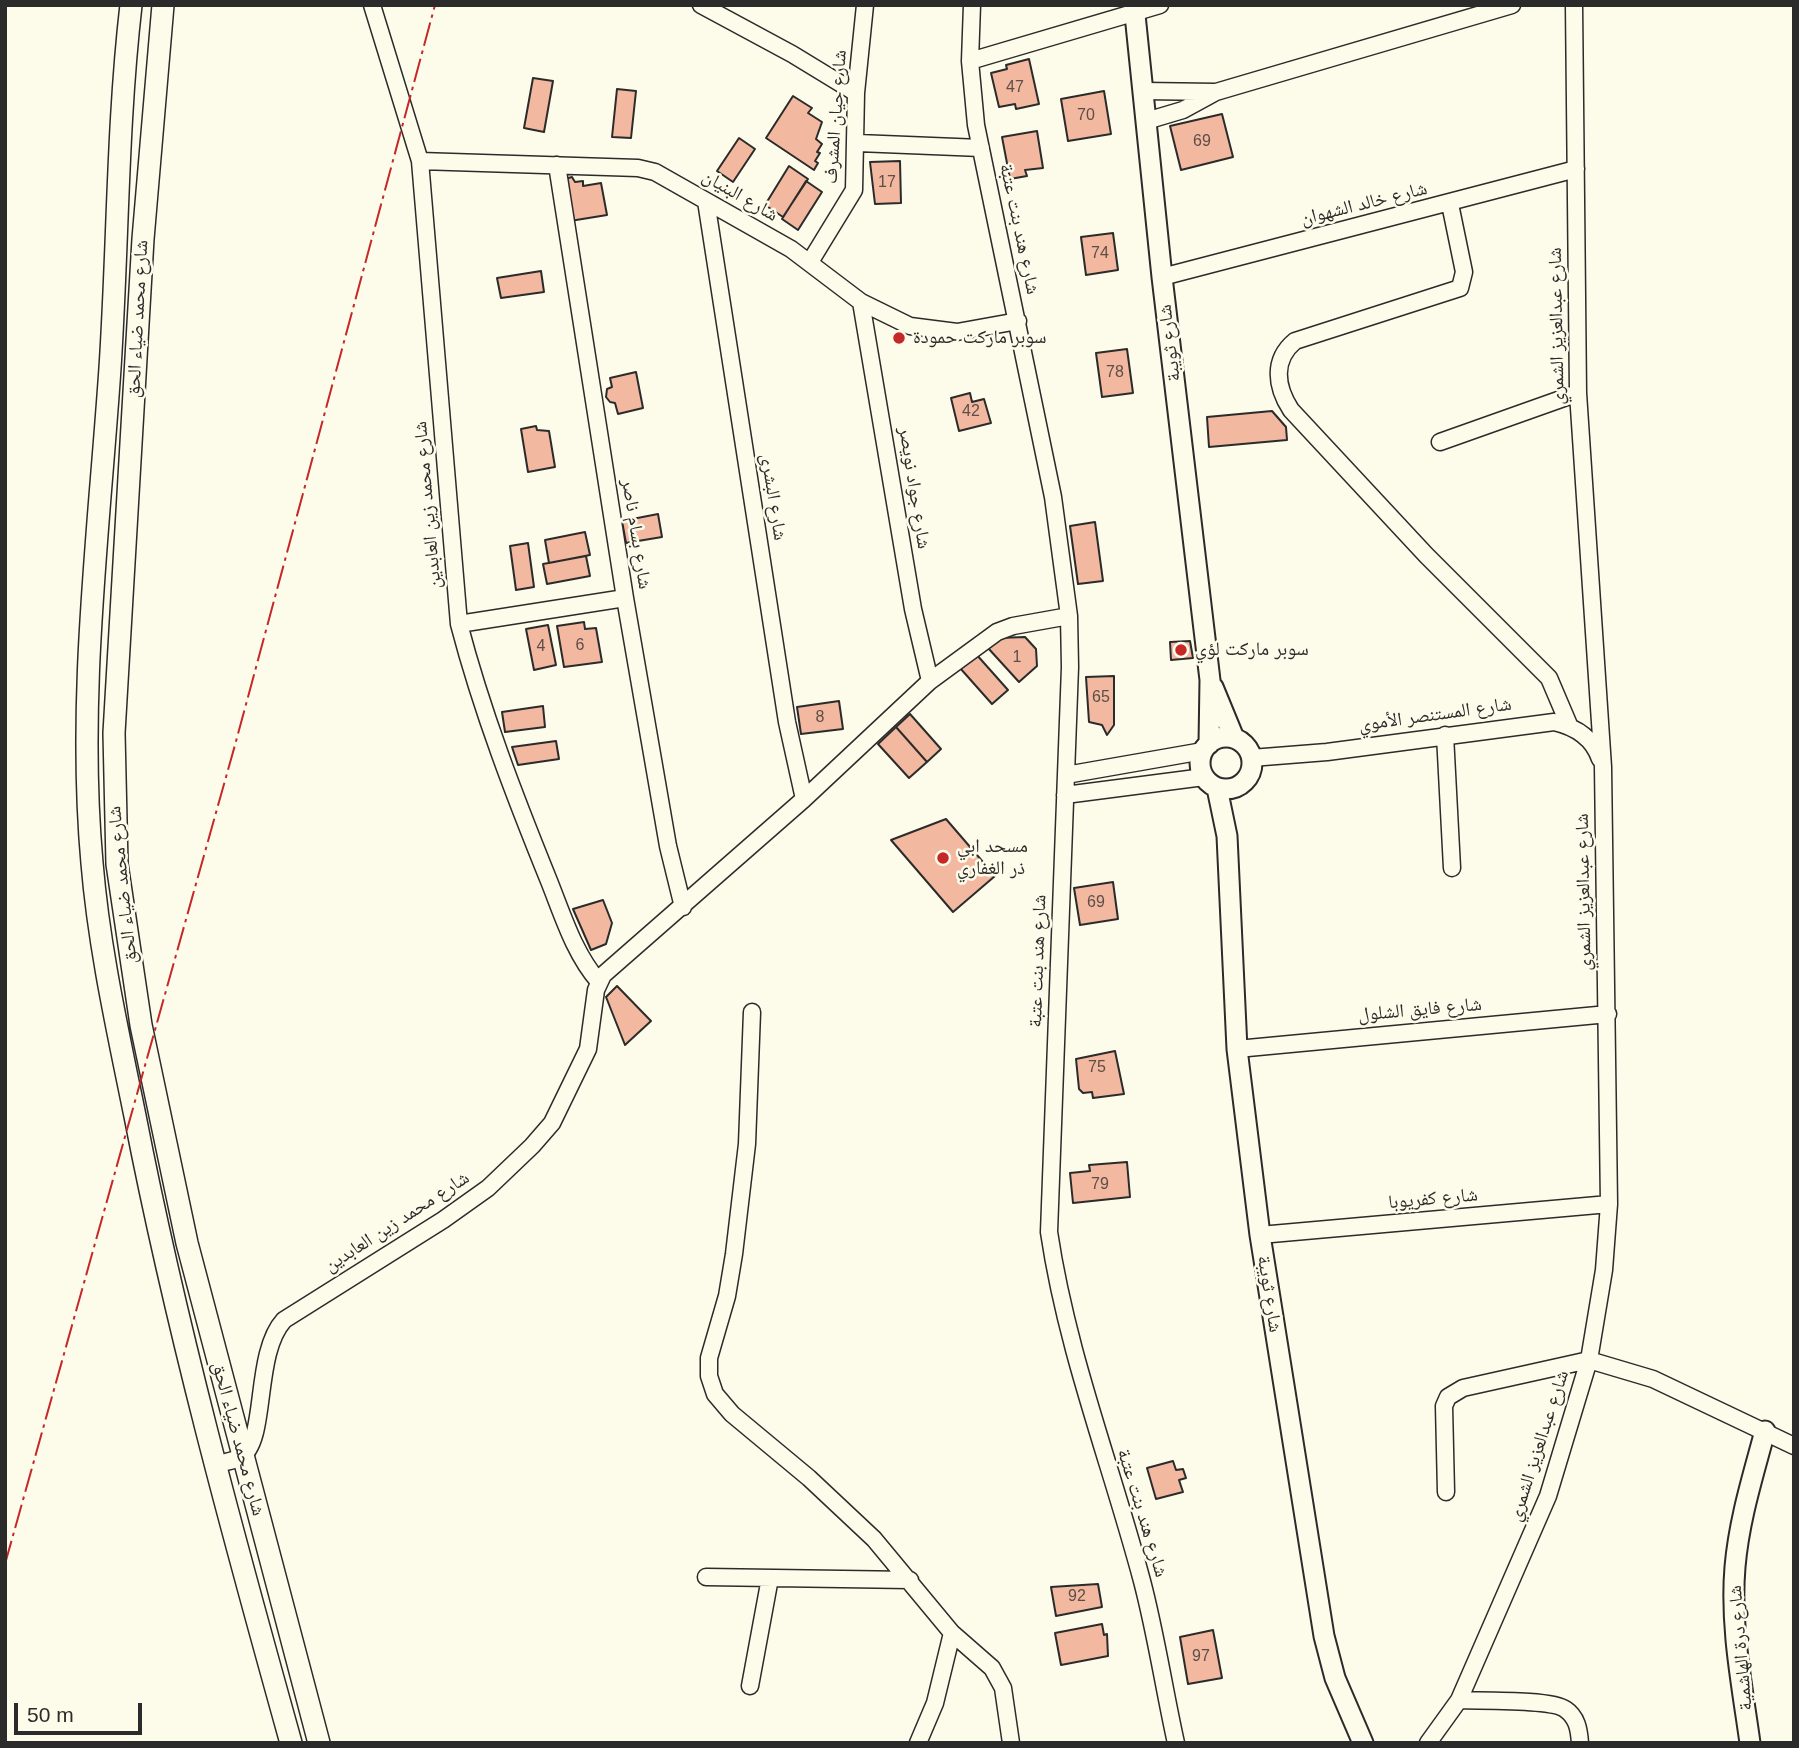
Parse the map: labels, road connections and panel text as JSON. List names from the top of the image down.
{
  "streets": {
    "main road": ["شارع محمد ضياء الحق"],
    "street": [
      "شارع حيان المشرف",
      "شارع البنيان",
      "شارع خالد الشهوان",
      "شارع هند بنت عتبة",
      "شارع عبدالعزيز الشمري",
      "شارع ثويبة",
      "شارع جواد نويصر",
      "شارع البشرى",
      "شارع محمد زين العابدين",
      "شارع بسام ناصر",
      "شارع المستنصر الأموي",
      "شارع فايق الشلول",
      "شارع كفريوبا",
      "شارع درة الهاشمية"
    ]
  },
  "crossings": [
    ["شارع حيان المشرف", "شارع البنيان"],
    ["شارع البنيان", "شارع هند بنت عتبة"],
    ["شارع البنيان", "شارع جواد نويصر"],
    ["شارع البنيان", "شارع البشرى"],
    ["شارع البنيان", "شارع محمد زين العابدين"],
    ["شارع البنيان", "شارع بسام ناصر"],
    ["شارع خالد الشهوان", "شارع عبدالعزيز الشمري"],
    ["شارع خالد الشهوان", "شارع ثويبة"],
    ["شارع محمد ضياء الحق", "شارع محمد زين العابدين"],
    ["شارع عبدالعزيز الشمري", "شارع فايق الشلول"],
    ["شارع عبدالعزيز الشمري", "شارع كفريوبا"],
    ["شارع ثويبة", "شارع المستنصر الأموي"],
    ["شارع ثويبة", "شارع فايق الشلول"],
    ["شارع ثويبة", "شارع كفريوبا"]
  ],
  "places": ["سوبر ماركت حمودة", "سوبر ماركت لؤي", "مسحد ابي ذر الغفاري"],
  "house_numbers": [
    "47",
    "70",
    "69",
    "17",
    "74",
    "78",
    "42",
    "6",
    "4",
    "1",
    "65",
    "8",
    "69",
    "75",
    "79",
    "92",
    "97"
  ],
  "scale_bar": "50 m"
}
